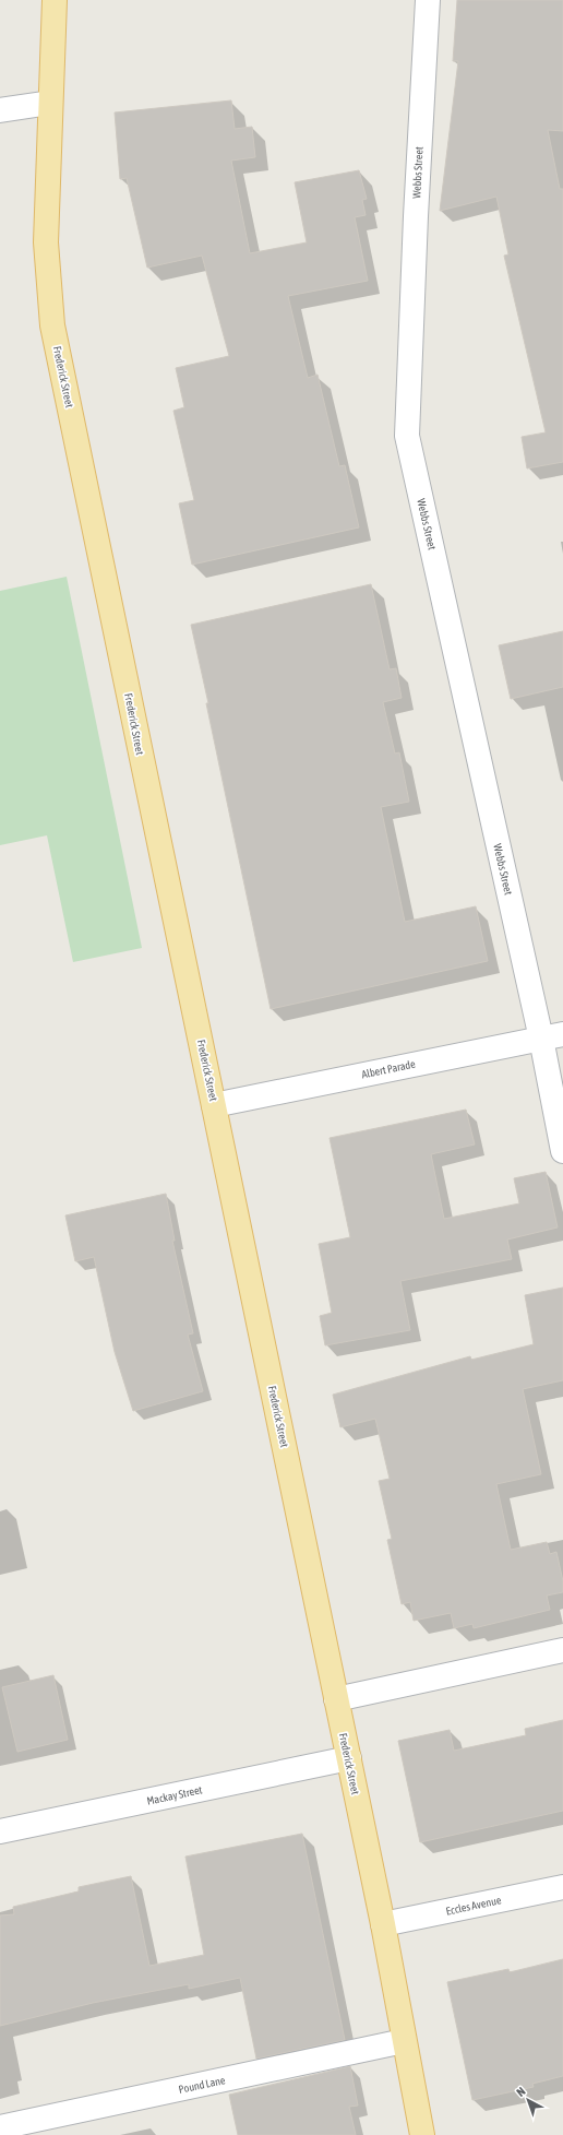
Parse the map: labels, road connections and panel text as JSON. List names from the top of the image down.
{
  "streets": {
    "main road": ["Frederick Street"],
    "street": [
      "Webbs Street",
      "Albert Parade",
      "Mackay Street",
      "Eccles Avenue",
      "Pound Lane"
    ]
  },
  "crossings": [
    ["Webbs Street", "Albert Parade"],
    ["Frederick Street", "Albert Parade"],
    ["Frederick Street", "Mackay Street"],
    ["Frederick Street", "Eccles Avenue"],
    ["Frederick Street", "Pound Lane"]
  ],
  "north": "top left"
}
